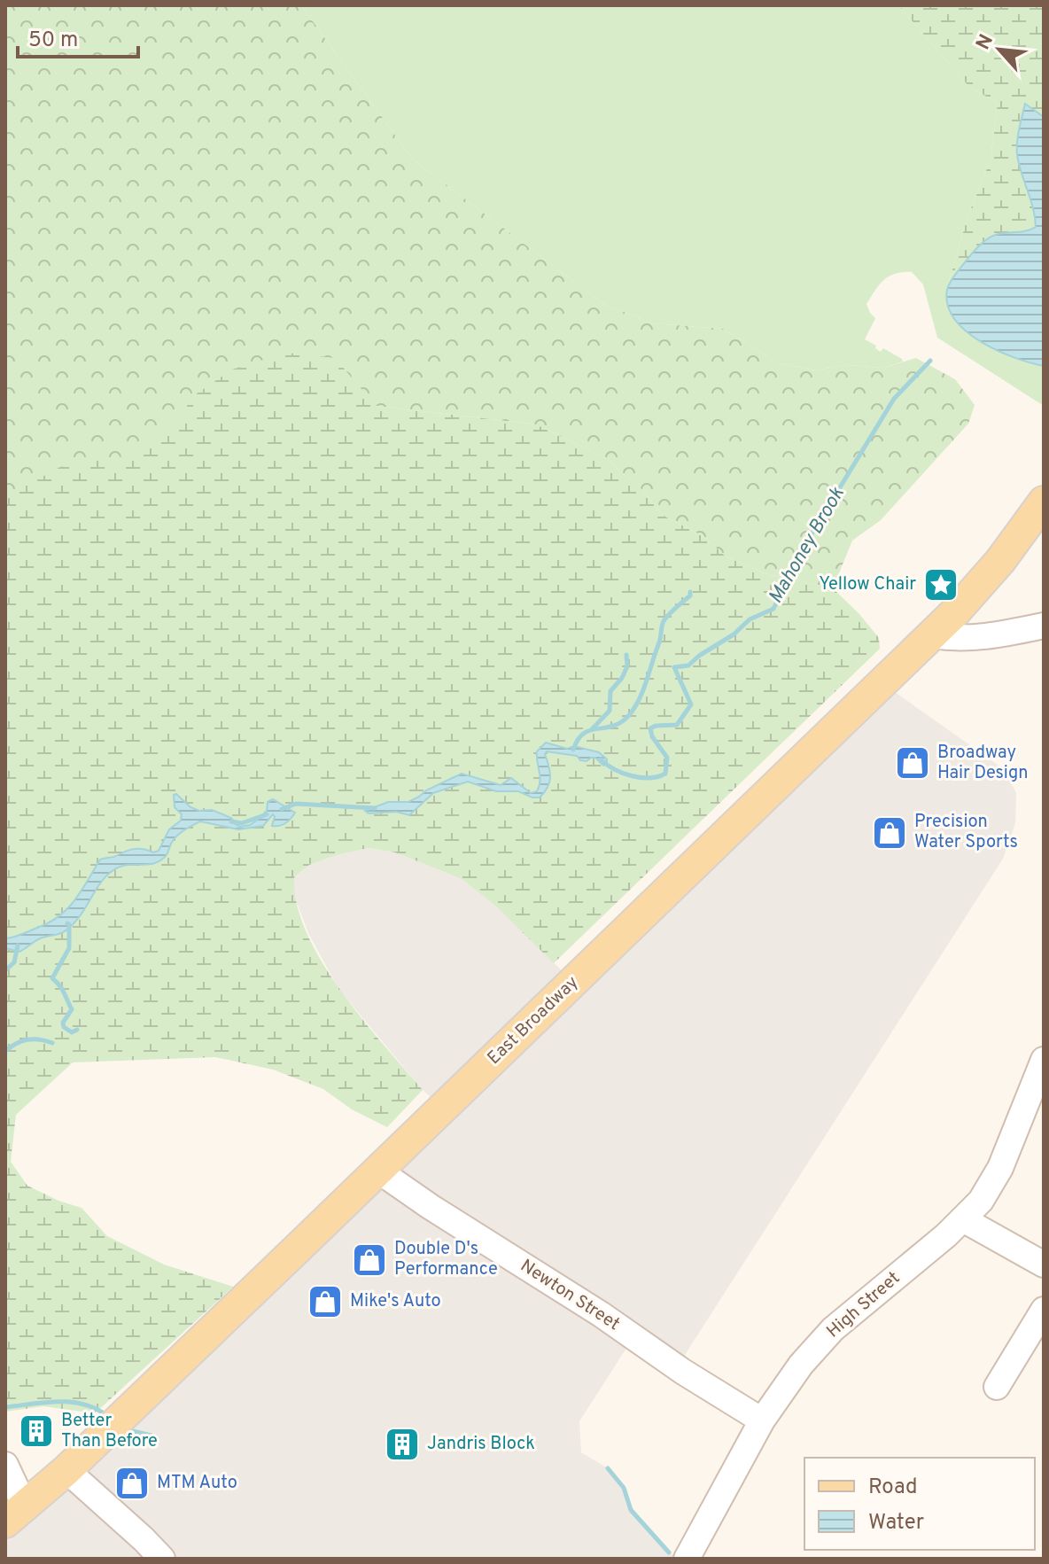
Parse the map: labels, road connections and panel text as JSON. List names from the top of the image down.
{
  "streets": {
    "main road": ["East Broadway"],
    "street": ["Newton Street", "High Street"]
  },
  "crossings": [
    ["East Broadway", "Newton Street"],
    ["Newton Street", "High Street"]
  ],
  "water": ["Mahoney Brook"],
  "places": {
    "place": ["Yellow Chair"],
    "shop": [
      "Broadway Hair Design",
      "Precision Water Sports",
      "Double D's Performance",
      "Mike's Auto",
      "MTM Auto"
    ],
    "building": ["Better Than Before", "Jandris Block"]
  },
  "legend": ["Road", "Water"],
  "scale_bar": "50 m",
  "north": "top left"
}
